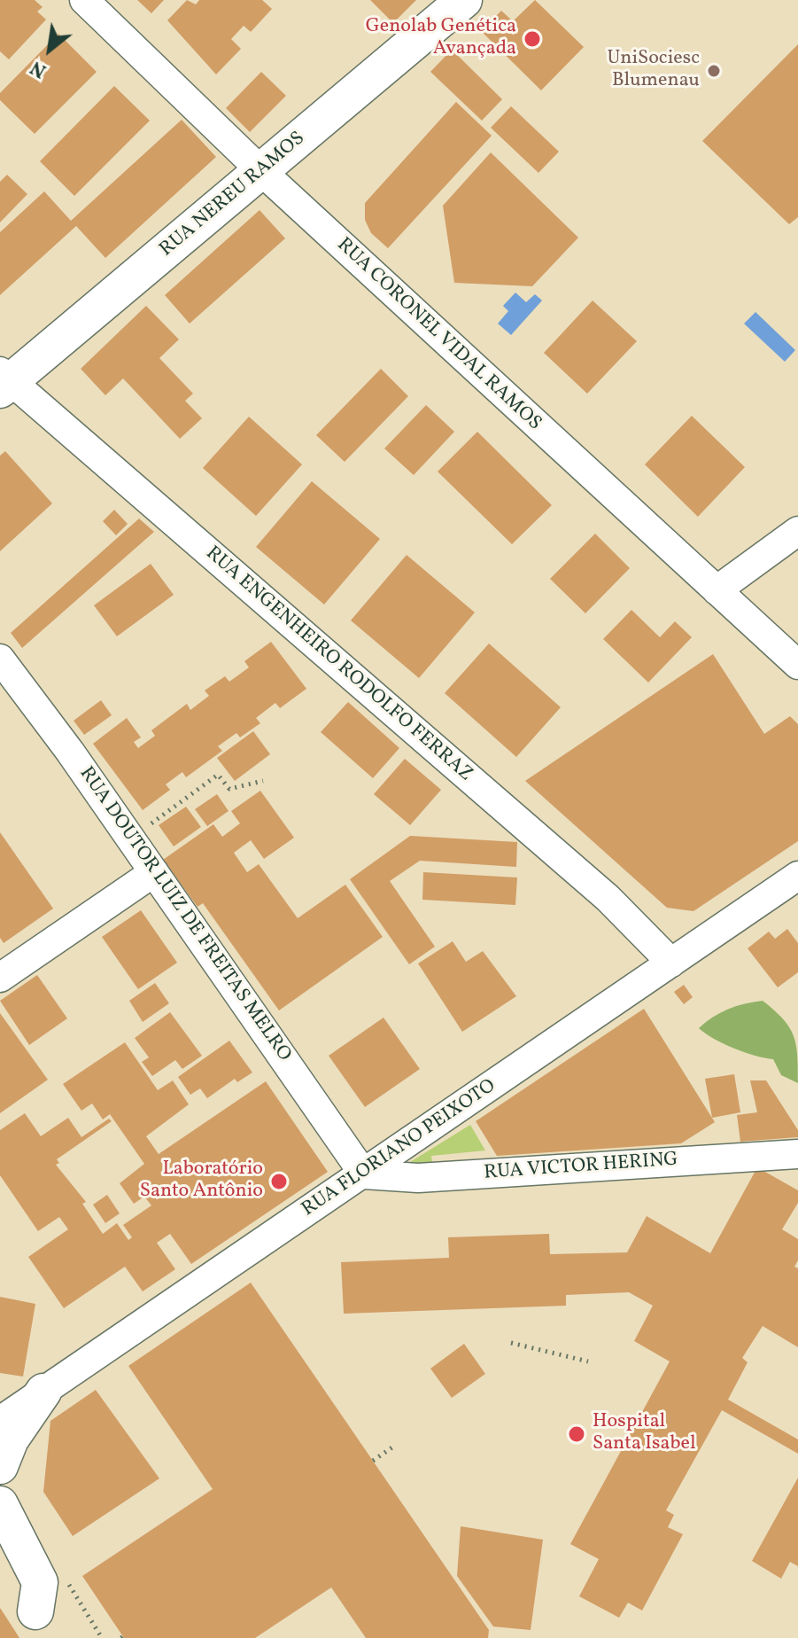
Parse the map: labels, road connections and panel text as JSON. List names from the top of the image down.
{
  "streets": {
    "main road": ["RUA NEREU RAMOS"],
    "street": [
      "RUA CORONEL VIDAL RAMOS",
      "RUA ENGENHEIRO RODOLFO FERRAZ",
      "RUA DOUTOR LUIZ DE FREITAS MELRO",
      "RUA FLORIANO PEIXOTO",
      "RUA VICTOR HERING"
    ]
  },
  "crossings": [
    ["RUA NEREU RAMOS", "RUA CORONEL VIDAL RAMOS"],
    ["RUA NEREU RAMOS", "RUA ENGENHEIRO RODOLFO FERRAZ"],
    ["RUA ENGENHEIRO RODOLFO FERRAZ", "RUA FLORIANO PEIXOTO"],
    ["RUA DOUTOR LUIZ DE FREITAS MELRO", "RUA FLORIANO PEIXOTO"],
    ["RUA DOUTOR LUIZ DE FREITAS MELRO", "RUA VICTOR HERING"],
    ["RUA FLORIANO PEIXOTO", "RUA VICTOR HERING"]
  ],
  "places": [
    "Genolab Genética Avançada",
    "UniSociesc Blumenau",
    "Laboratório Santo Antônio",
    "Hospital Santa Isabel"
  ],
  "north": "bottom left"
}
